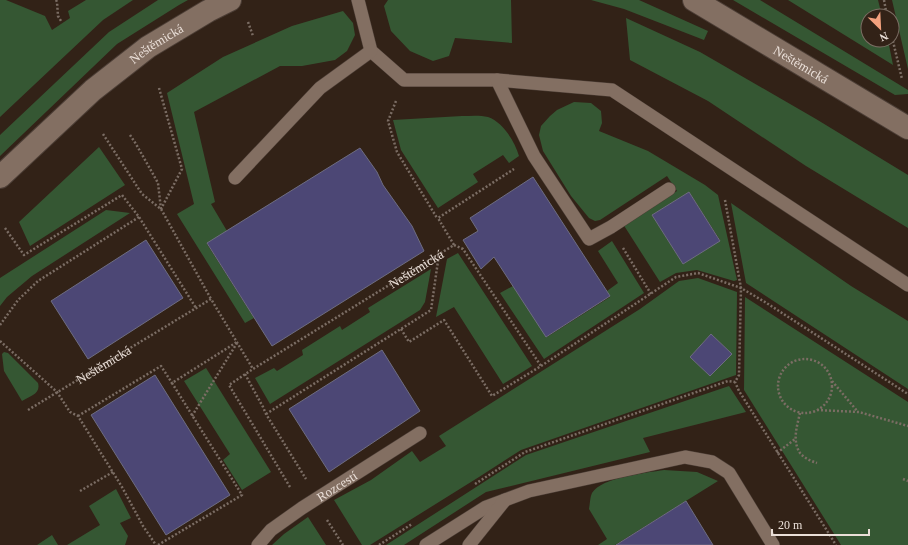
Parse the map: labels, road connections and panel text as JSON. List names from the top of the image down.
{
  "streets": {
    "street": ["Neštěmická"],
    "lane": ["Rozcestí"]
  },
  "crossings": [
    ["Neštěmická", "Rozcestí"]
  ],
  "scale_bar": "20 m",
  "north": "bottom right"
}
